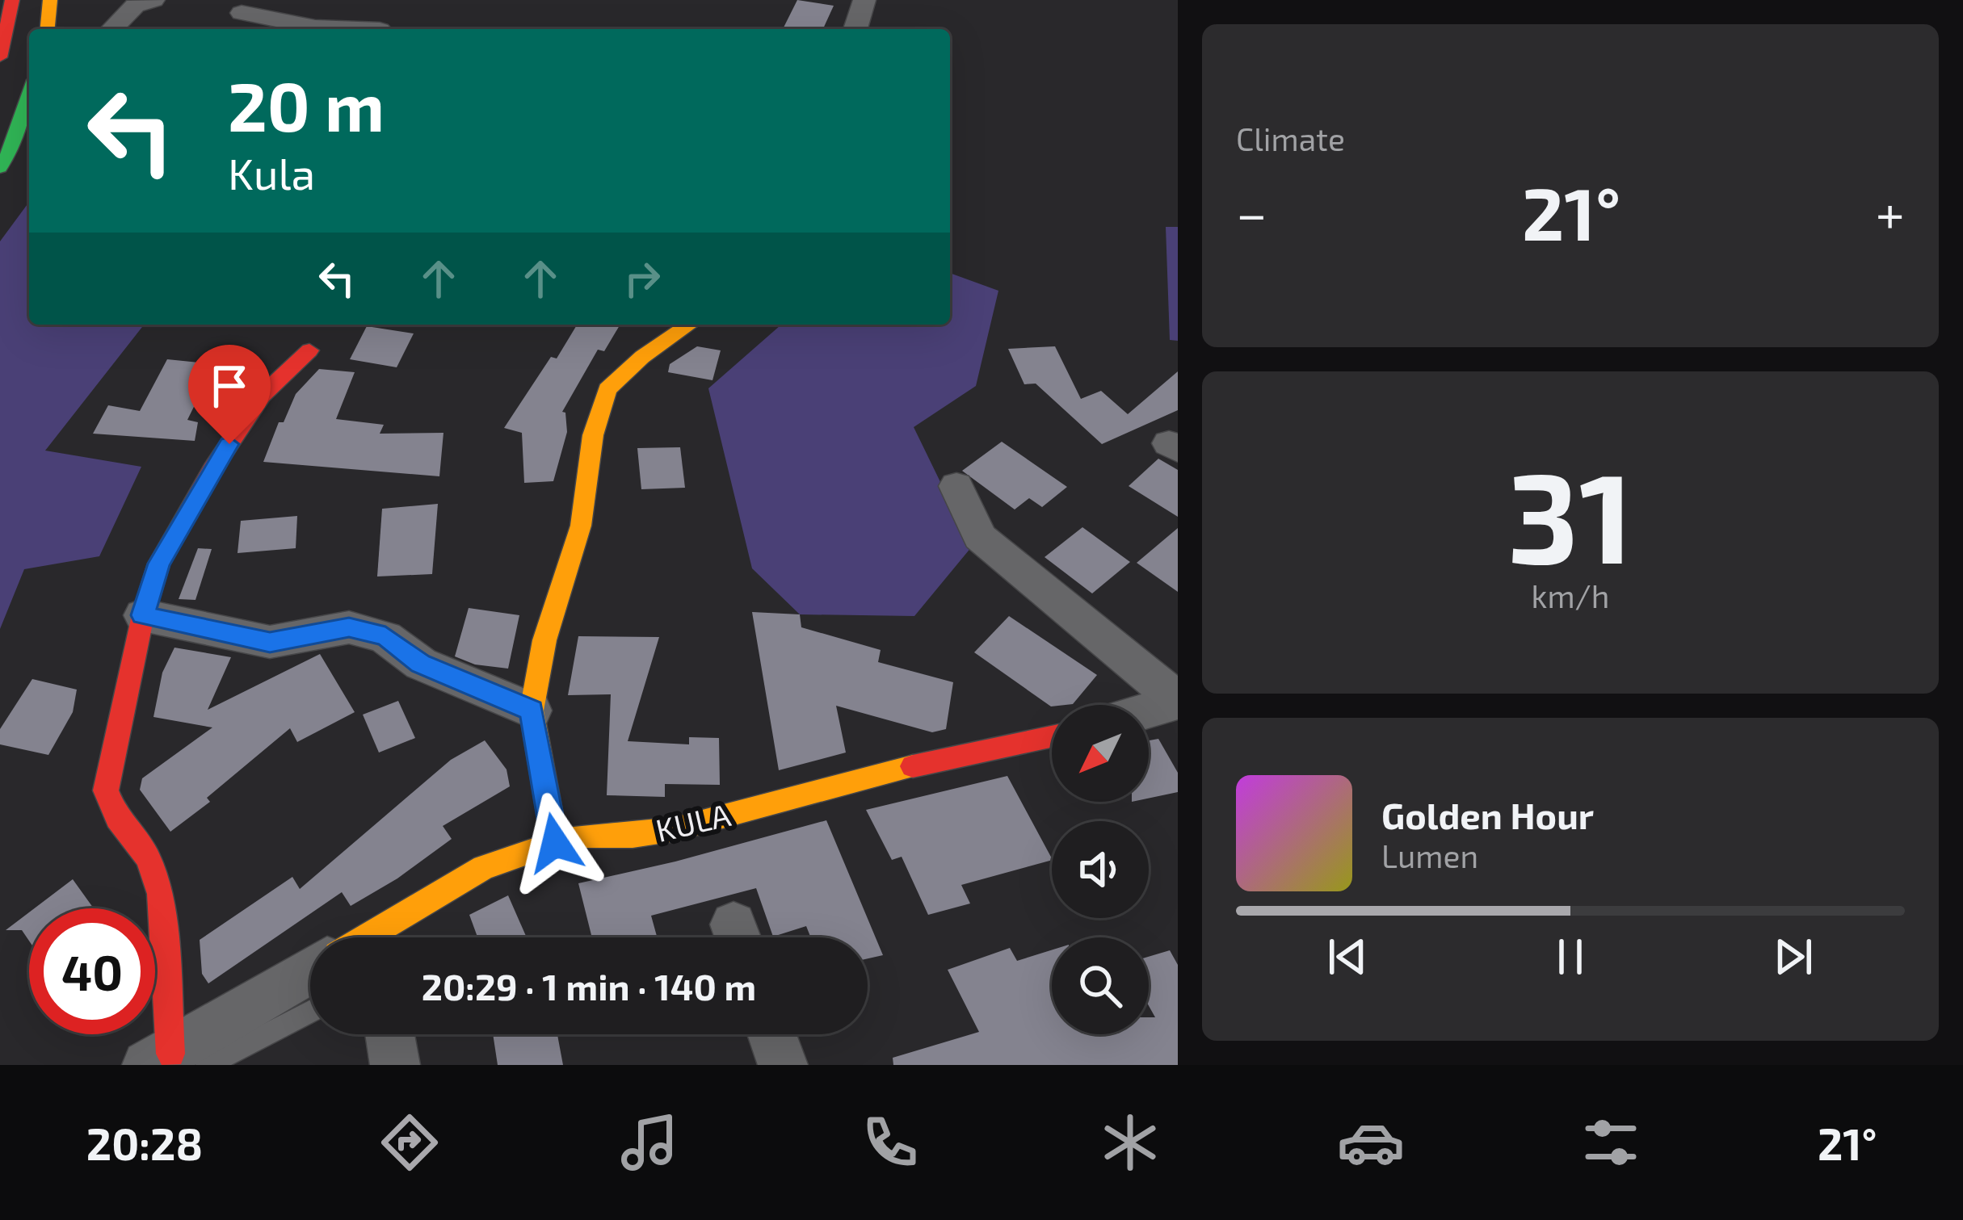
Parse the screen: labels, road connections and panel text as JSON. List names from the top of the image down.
{
  "streets": {
    "street": ["KULA"]
  },
  "north": "bottom left",
  "page": {
    "tile": [
      "Climate",
      ["31", "km/h"]
    ],
    "turn": ["20 m", "Kula"],
    "heat": ["−", "21°", "+"],
    "song": ["Golden Hour", "Lumen"],
    "limit": "40",
    "trip": "20:29 · 1 min · 140 m",
    "tabs": ["20:28", "21°"]
  }
}
